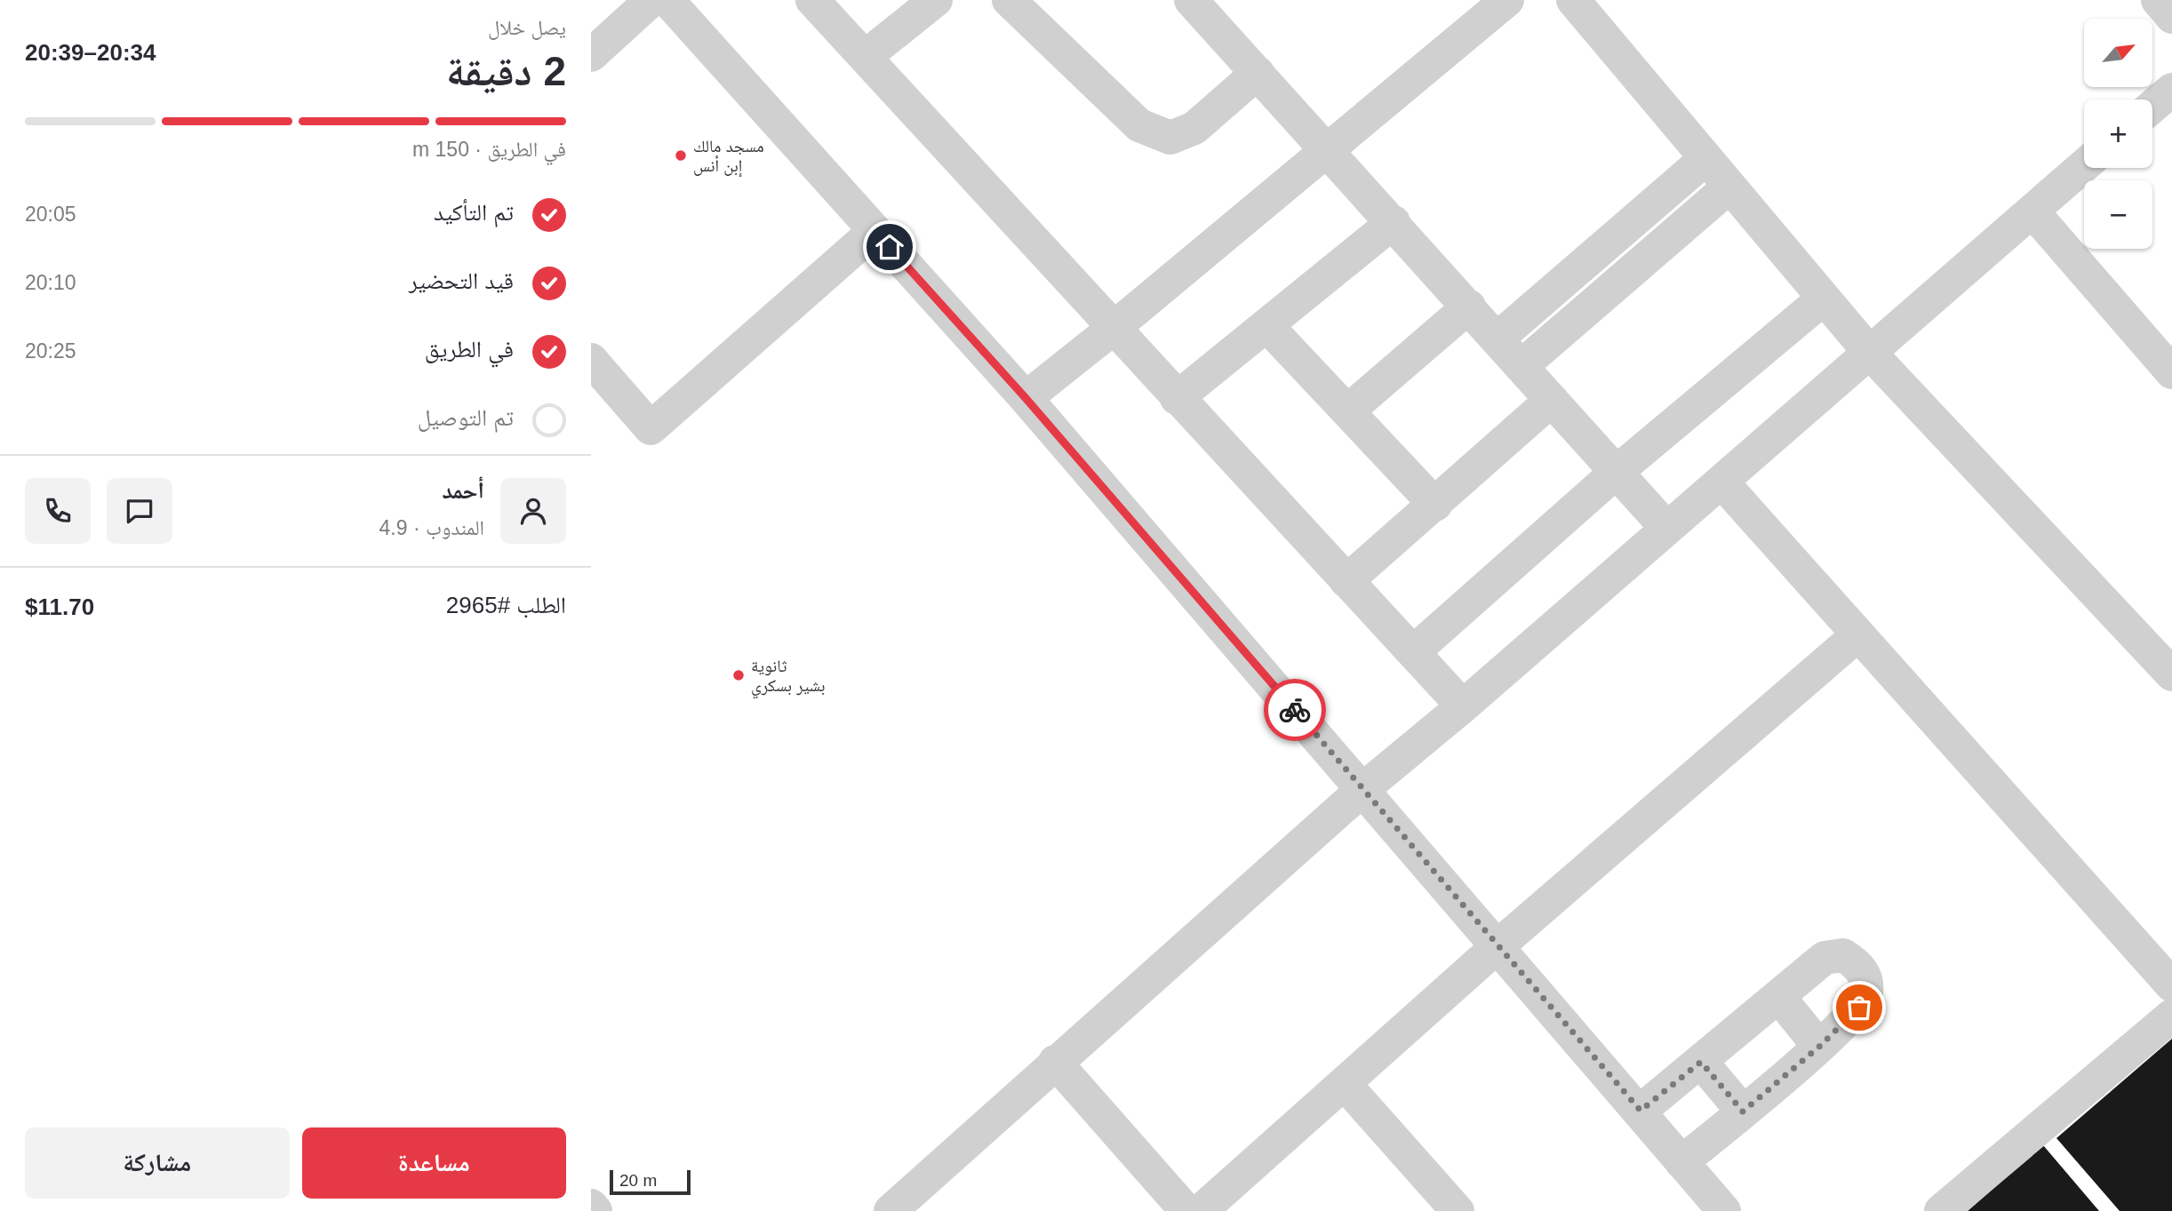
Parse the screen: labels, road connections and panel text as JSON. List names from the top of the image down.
{
  "places": ["مسجد مالك إبن أنس", "ثانوية بشير بسكري"],
  "scale_bar": "20 m",
  "north": "top right",
  "page": {
    "heading": ["2 دقيقة", "يصل خلال", "20:34–20:39"],
    "panel": [
      "أحمد",
      "المندوب · 4.9",
      "الطلب #2965",
      "$11.70"
    ],
    "map_buttons": ["+", "−"],
    "bar": "في الطريق · 150 m",
    "list": [
      ["تم التأكيد", "20:05"],
      ["قيد التحضير", "20:10"],
      ["في الطريق", "20:25"],
      "تم التوصيل"
    ],
    "buttons": ["مساعدة", "مشاركة"],
    "scale": "20 m"
  }
}
